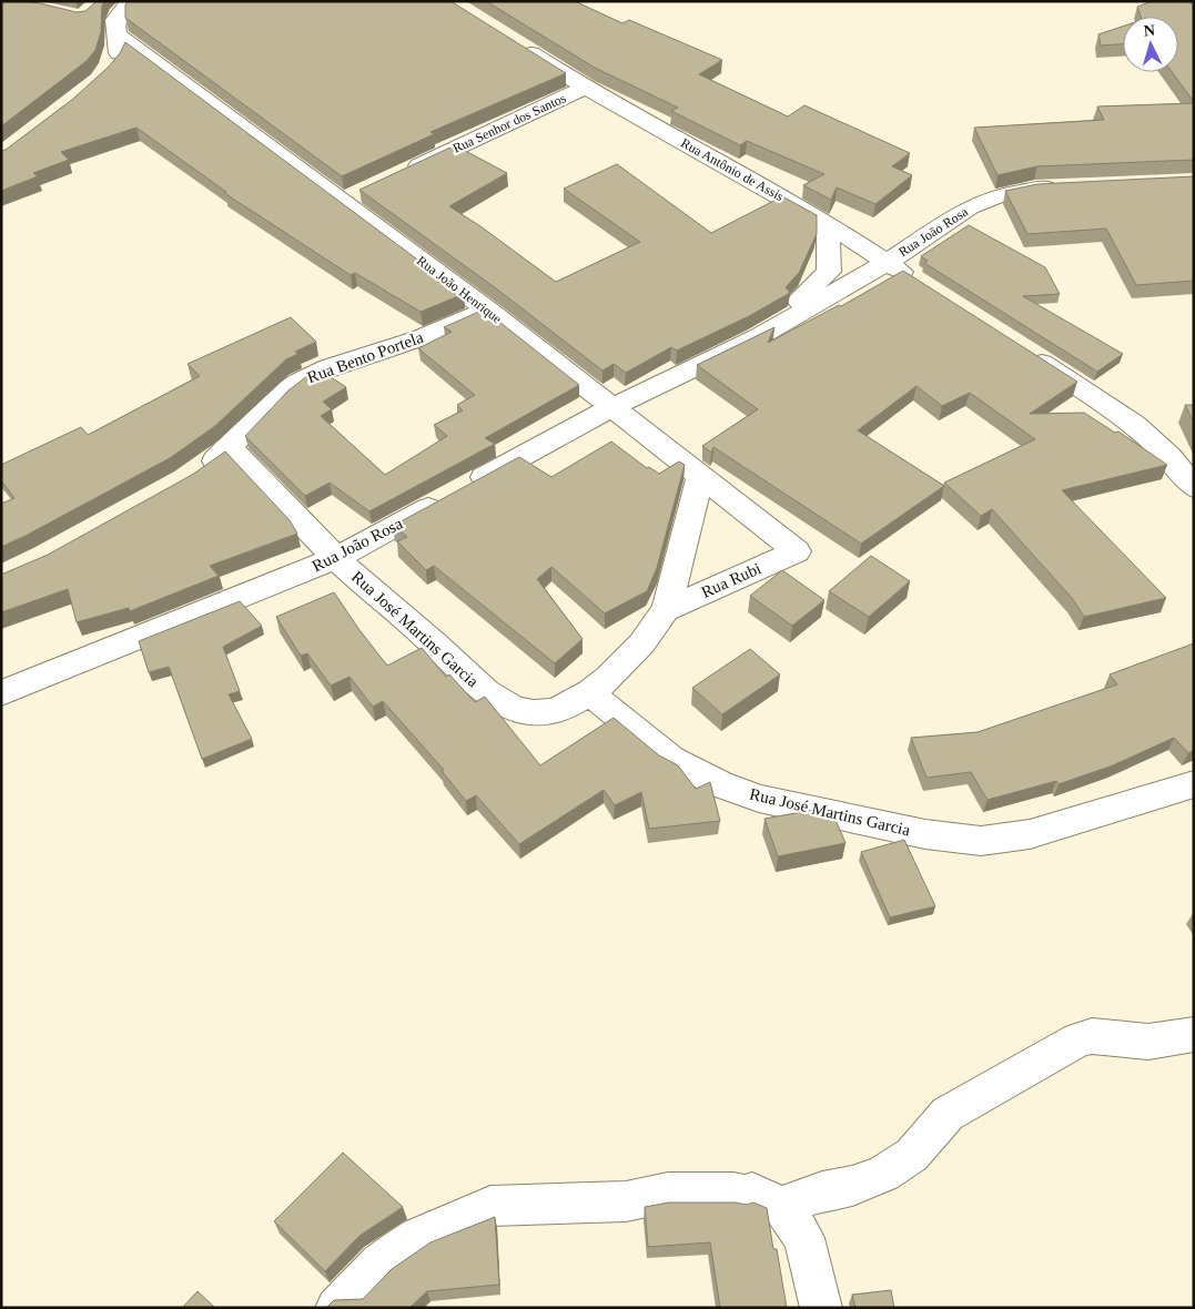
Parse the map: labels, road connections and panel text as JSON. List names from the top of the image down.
{
  "streets": {
    "street": [
      "Rua Senhor dos Santos",
      "Rua Antônio de Assis",
      "Rua João Rosa",
      "Rua João Henrique",
      "Rua Bento Portela",
      "Rua Rubi",
      "Rua José Martins Garcia"
    ]
  },
  "crossings": [
    ["Rua Senhor dos Santos", "Rua Antônio de Assis"],
    ["Rua Antônio de Assis", "Rua João Rosa"],
    ["Rua João Rosa", "Rua João Henrique"],
    ["Rua João Rosa", "Rua José Martins Garcia"],
    ["Rua João Henrique", "Rua Bento Portela"],
    ["Rua João Henrique", "Rua Rubi"],
    ["Rua Bento Portela", "Rua José Martins Garcia"],
    ["Rua Rubi", "Rua José Martins Garcia"]
  ],
  "north": "top"
}
